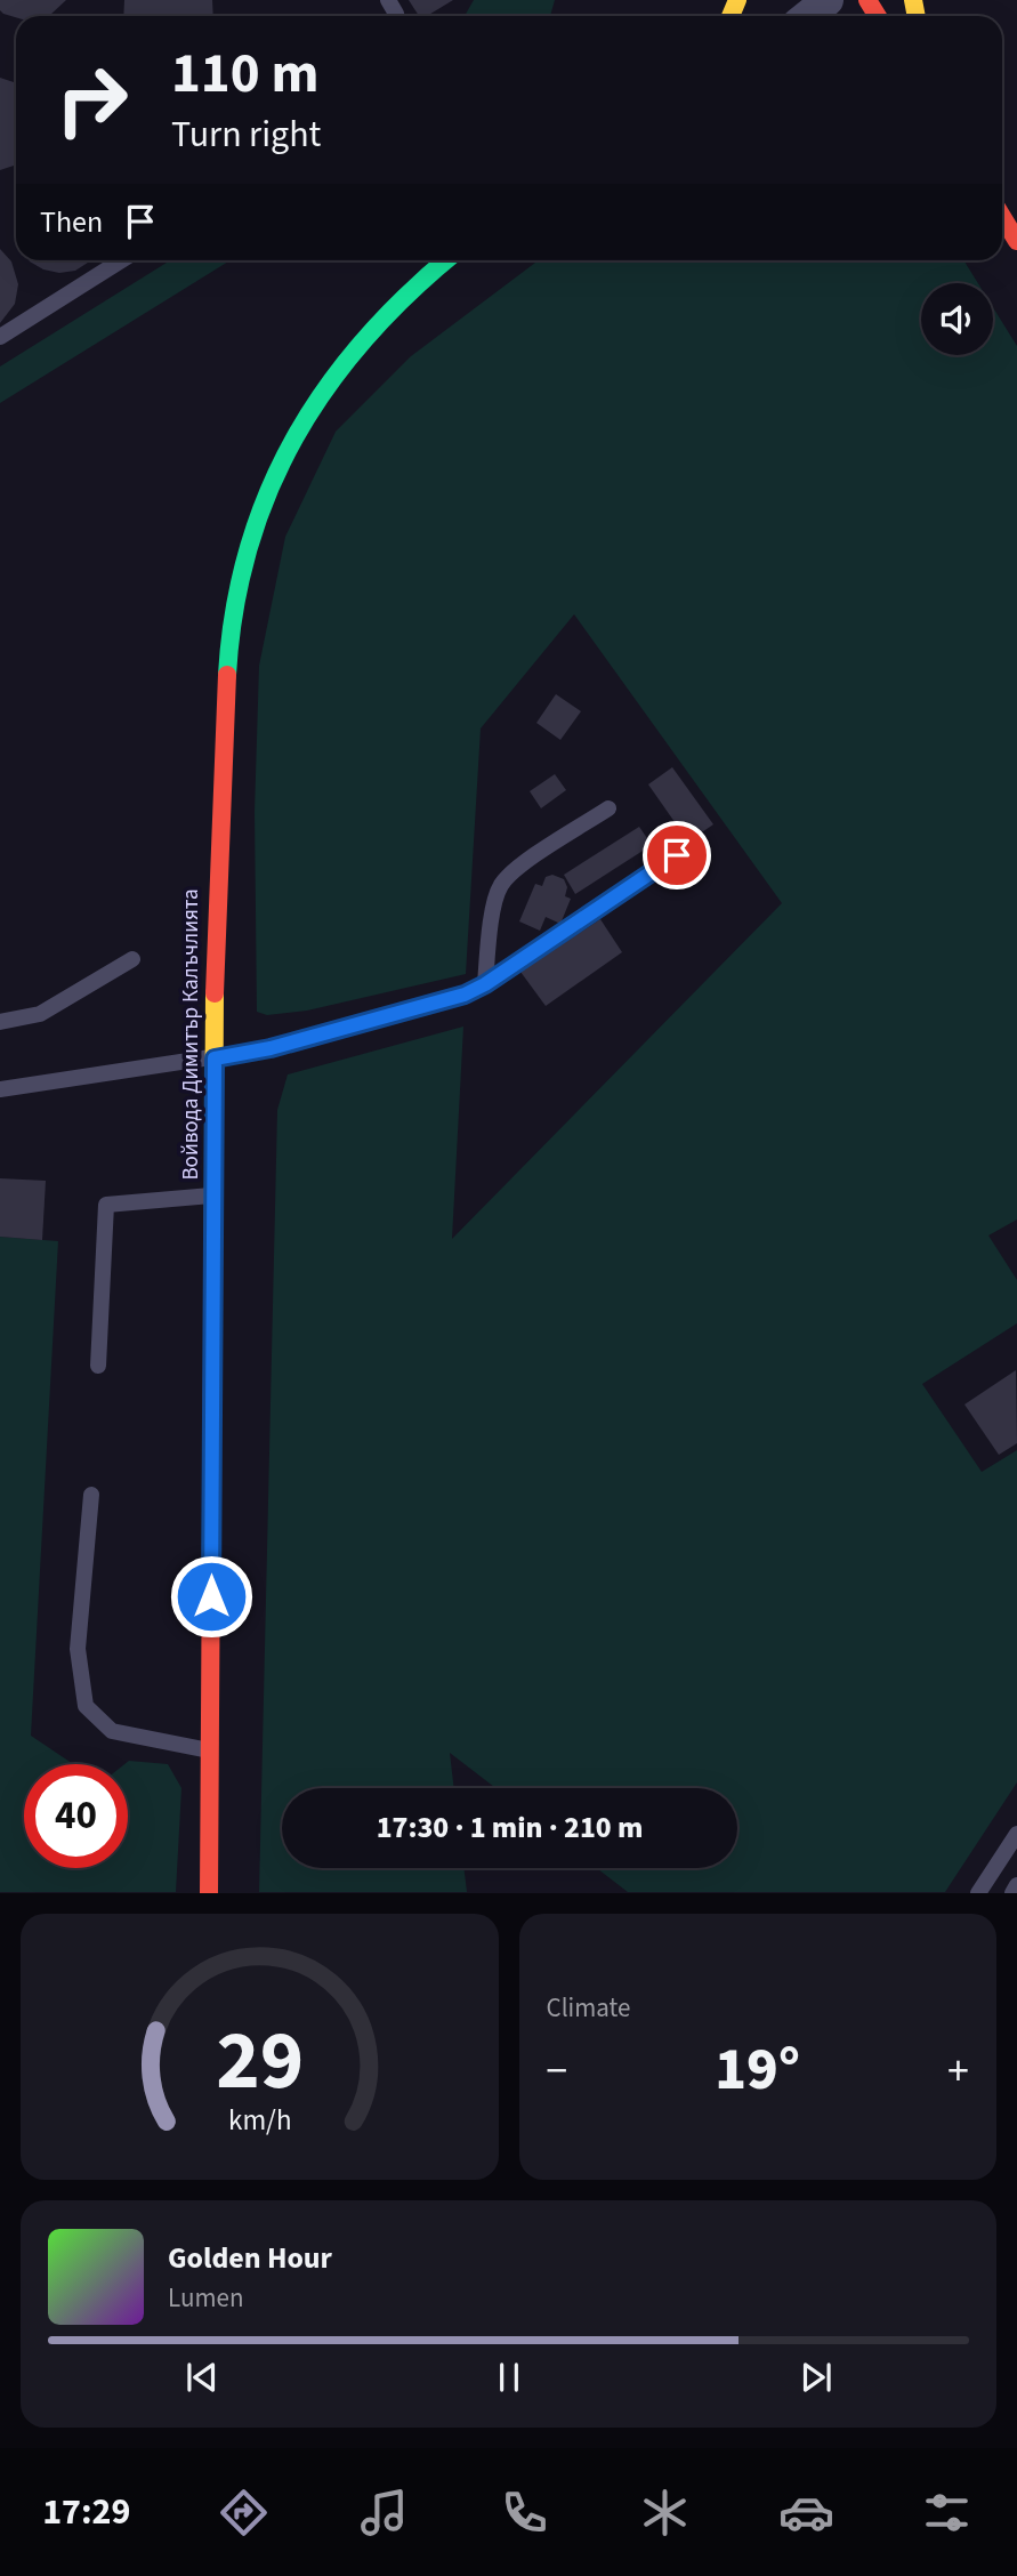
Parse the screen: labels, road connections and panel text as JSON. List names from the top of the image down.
{
  "streets": {
    "street": ["Войвода Димитър Калъчлията"]
  },
  "page": {
    "turn": ["110 m", "Turn right"],
    "then": "Then",
    "limit": "40",
    "trip": "17:30 · 1 min · 210 m",
    "tile": "Climate",
    "heat": ["−", "19°", "+"],
    "song": ["Golden Hour", "Lumen"],
    "tabs": "17:29",
    "gauge": ["29", "km/h"]
  }
}
